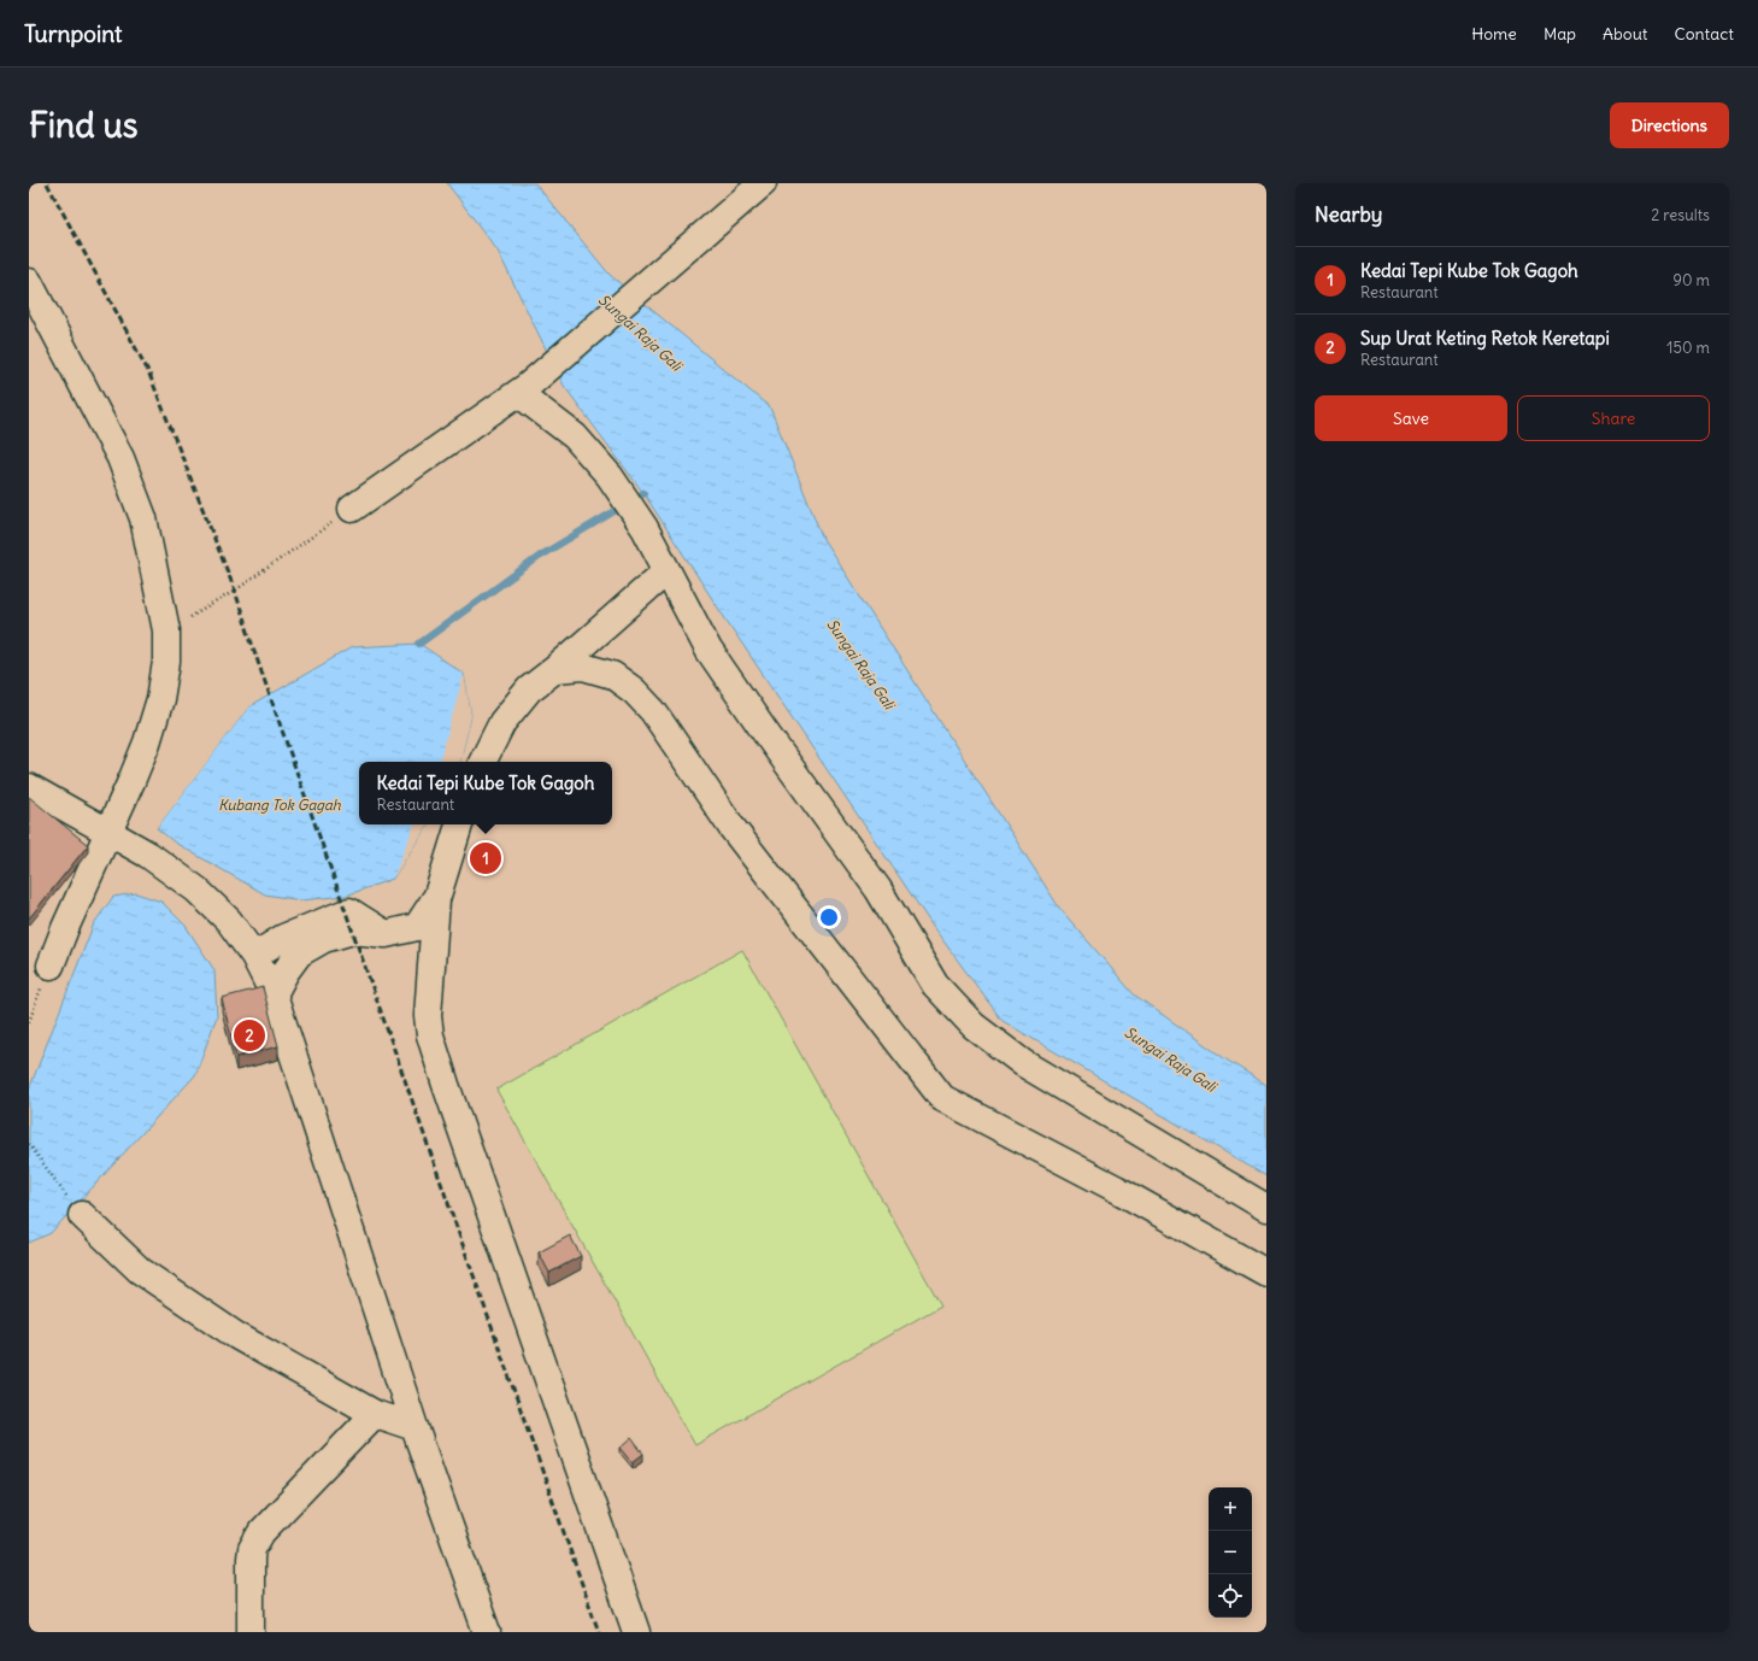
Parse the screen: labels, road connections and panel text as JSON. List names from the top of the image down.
{
  "water": ["Sungai Raja Gali", "Kubang Tok Gagah"],
  "page": {
    "header": "Turnpoint",
    "nav": [
      "Home",
      "Map",
      "About",
      "Contact"
    ],
    "buttons": [
      "Directions",
      ["Save", "Share"]
    ],
    "title": "Find us",
    "heading": ["Nearby", "2 results"],
    "list": [
      {
        "mark": "1",
        "name": "Kedai Tepi Kube Tok Gagoh",
        "note": "Restaurant",
        "value": "90 m"
      },
      {
        "mark": "2",
        "name": "Sup Urat Keting Retok Keretapi",
        "note": "Restaurant",
        "value": "150 m"
      }
    ],
    "popup": ["Kedai Tepi Kube Tok Gagoh", "Restaurant"],
    "pins": ["1", "2"],
    "map_buttons": ["+", "−"]
  }
}
